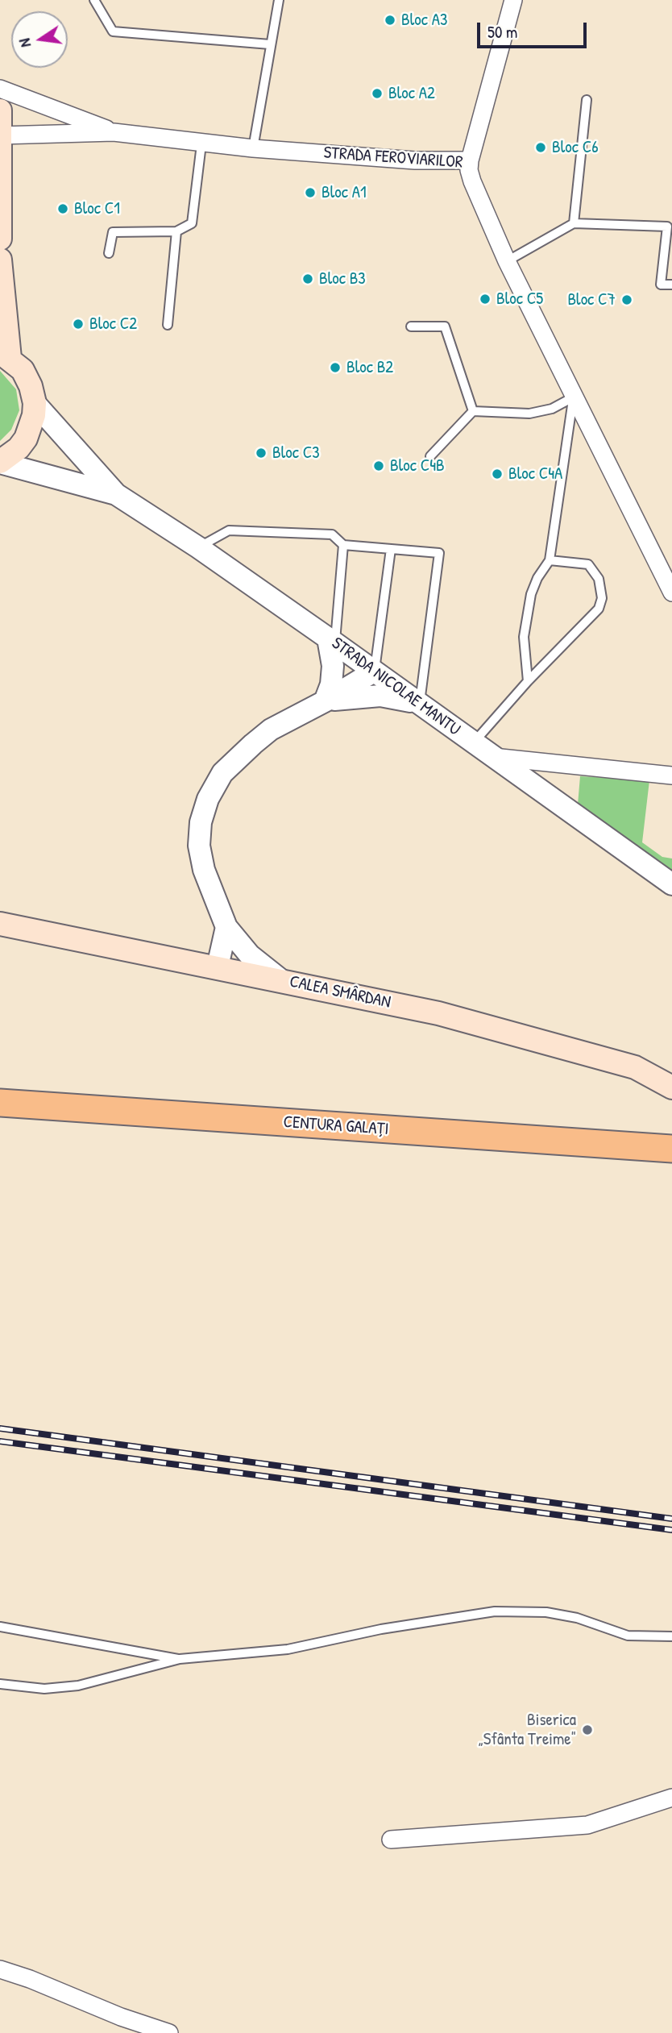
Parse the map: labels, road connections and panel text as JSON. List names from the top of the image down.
{
  "streets": {
    "highway": ["CENTURA GALAȚI"],
    "main road": ["CALEA SMÂRDAN"],
    "street": ["STRADA FEROVIARILOR", "STRADA NICOLAE MANTU"]
  },
  "places": [
    "Bloc A3",
    "Bloc A2",
    "Bloc C6",
    "Bloc A1",
    "Bloc C1",
    "Bloc B3",
    "Bloc C5",
    "Bloc C7",
    "Bloc C2",
    "Bloc B2",
    "Bloc C3",
    "Bloc C4B",
    "Bloc C4A",
    "Biserica „Sfânta Treime\""
  ],
  "scale_bar": "50 m",
  "north": "left"
}
